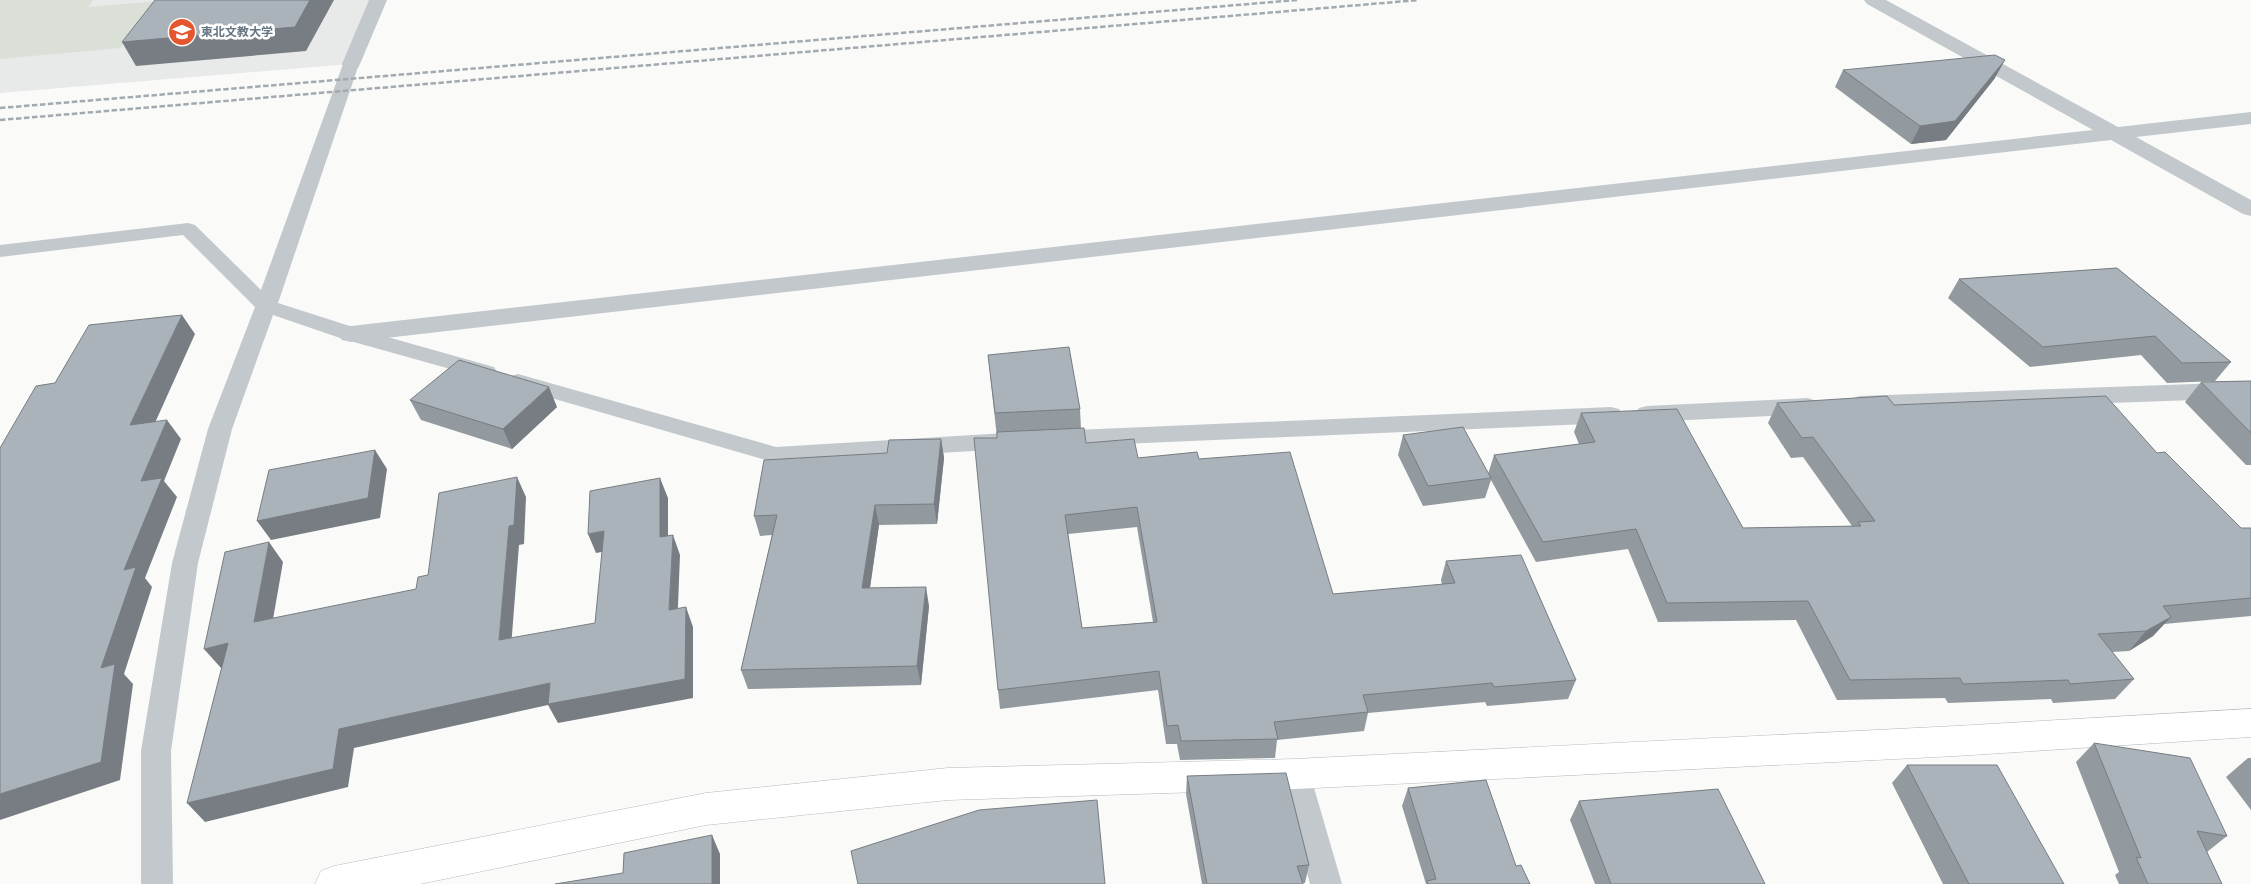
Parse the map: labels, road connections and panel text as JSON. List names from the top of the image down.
{
  "places": {
    "school or university": ["東北文教大学"]
  }
}
